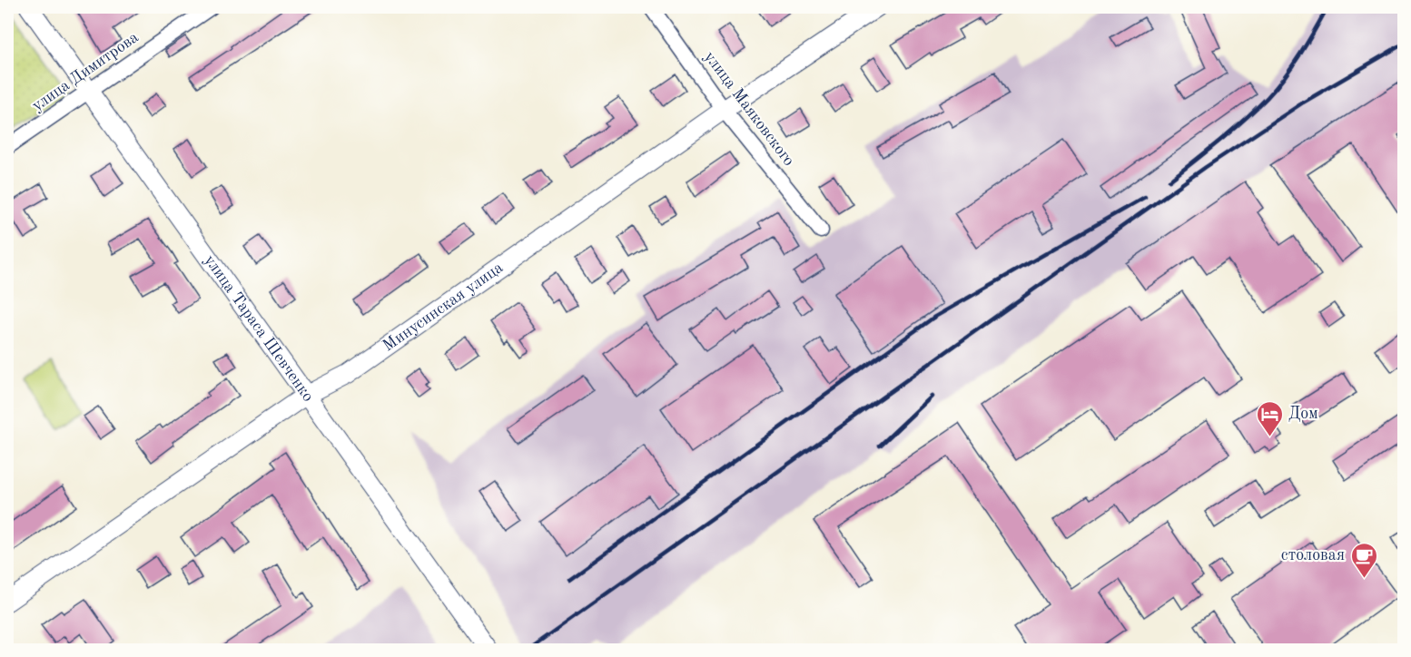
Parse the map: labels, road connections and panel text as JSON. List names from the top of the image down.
{
  "streets": {
    "street": [
      "улица Димитрова",
      "улица Маяковского",
      "Минусинская улица",
      "улица Тараса Шевченко"
    ]
  },
  "crossings": [
    ["улица Димитрова", "улица Тараса Шевченко"],
    ["улица Маяковского", "Минусинская улица"],
    ["Минусинская улица", "улица Тараса Шевченко"]
  ],
  "places": {
    "hotel": ["Дом"],
    "cafe": ["столовая"]
  }
}
